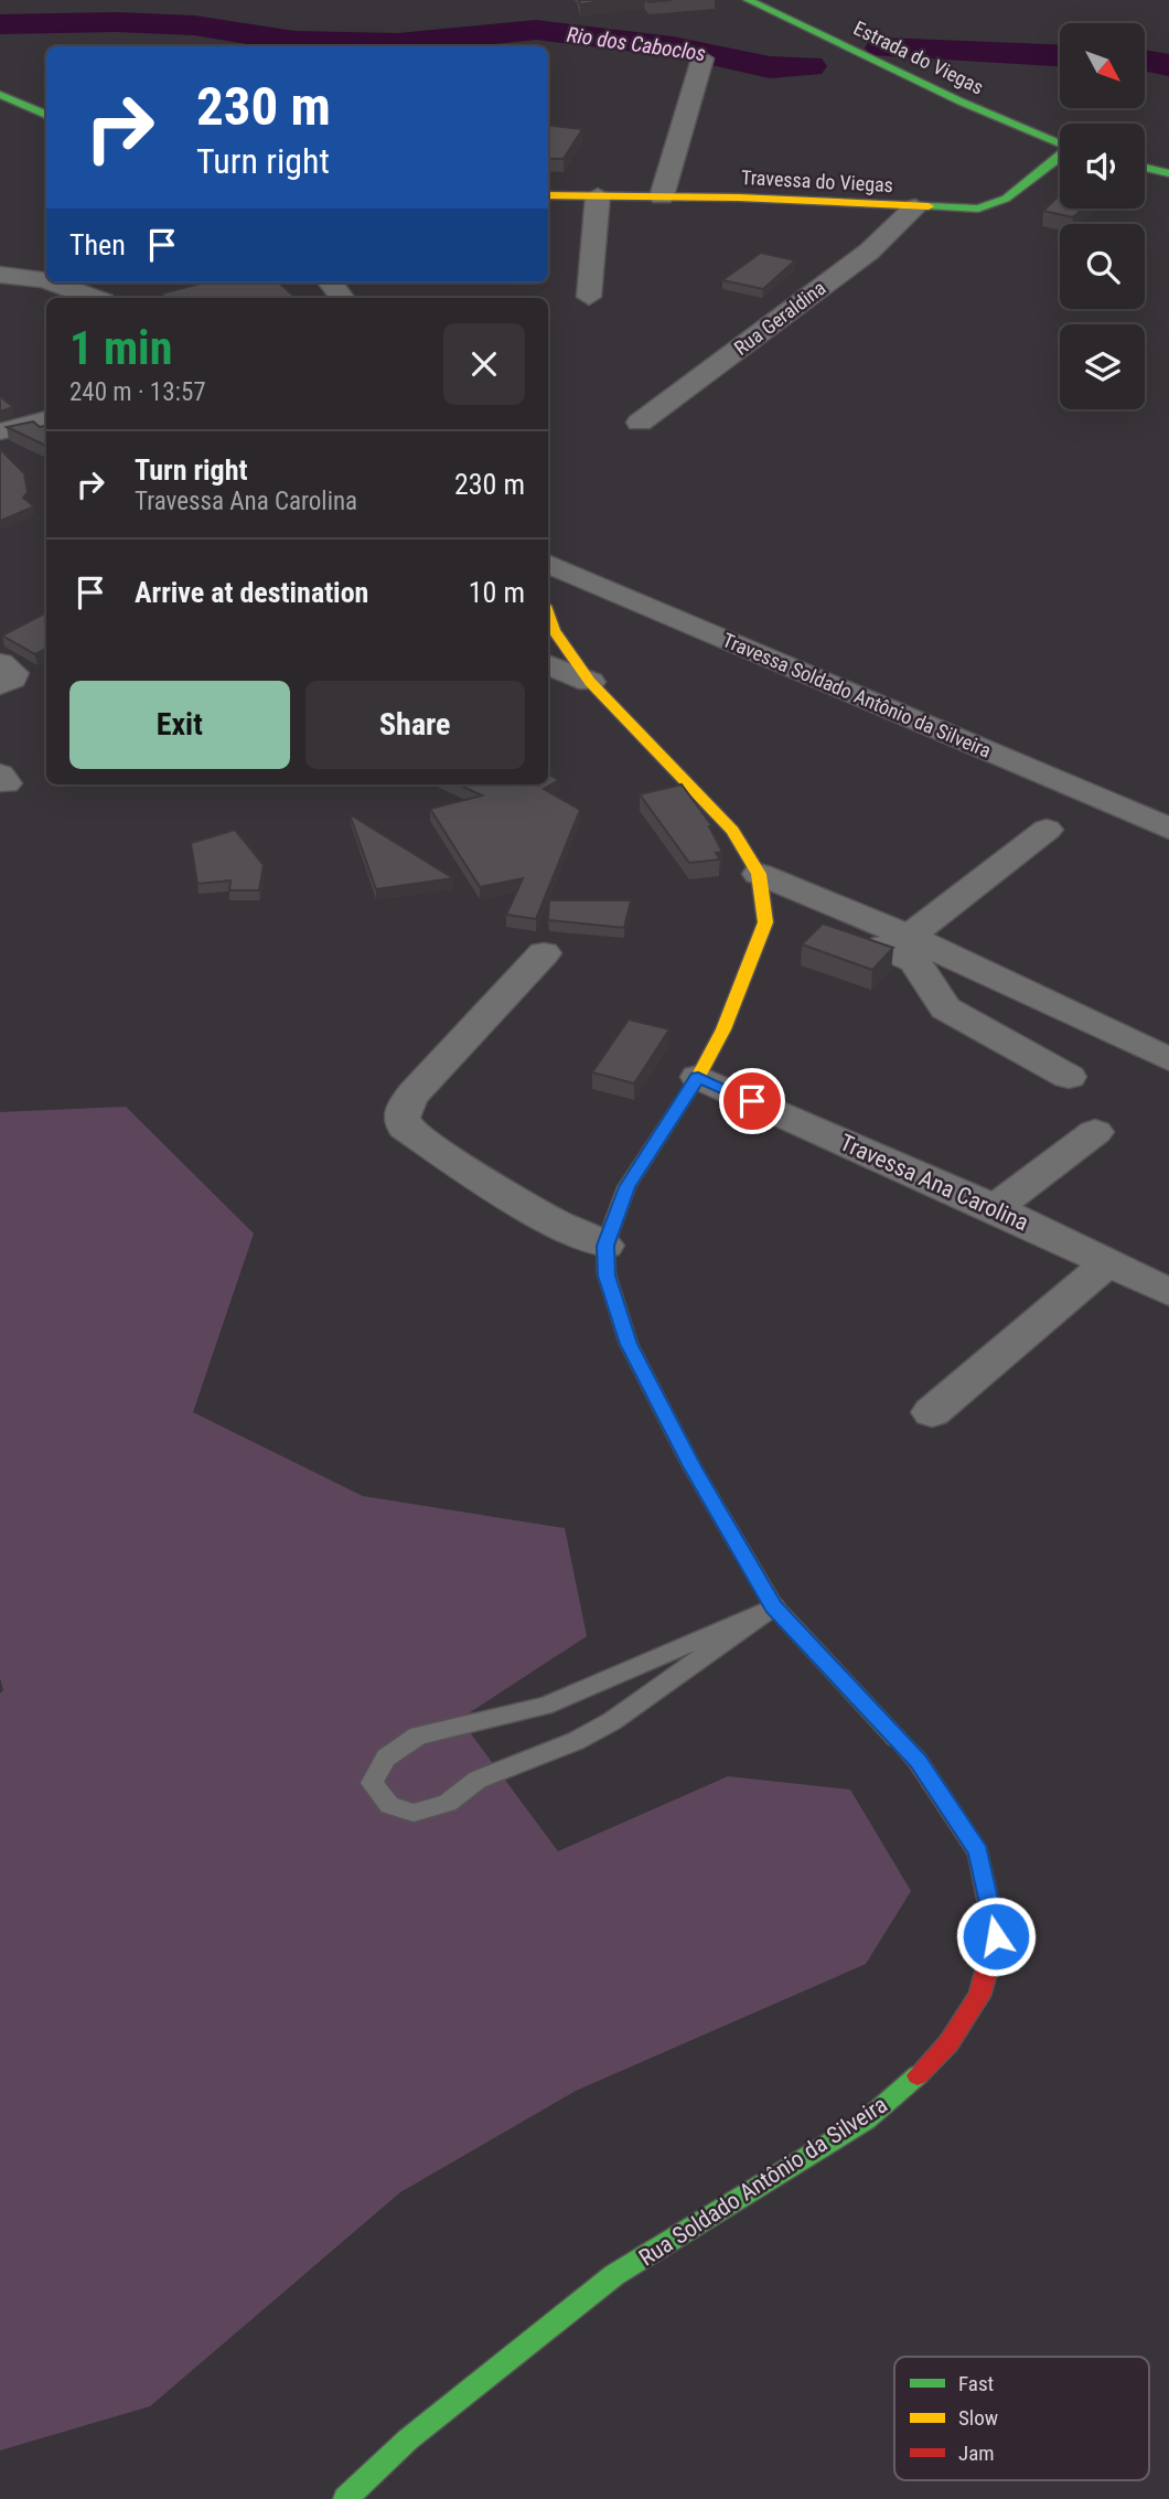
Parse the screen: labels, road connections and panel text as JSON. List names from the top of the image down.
{
  "streets": {
    "street": [
      "Estrada do Viegas",
      "Travessa do Viegas",
      "Rua Geraldina",
      "Travessa Soldado Antônio da Silveira",
      "Travessa Ana Carolina",
      "Rua Soldado Antônio da Silveira"
    ]
  },
  "crossings": [
    ["Travessa do Viegas", "Rua Geraldina"],
    ["Travessa Ana Carolina", "Rua Soldado Antônio da Silveira"]
  ],
  "water": ["Rio dos Caboclos"],
  "legend": ["Fast", "Slow", "Jam"],
  "north": "bottom right",
  "page": {
    "turn": ["230 m", "Turn right"],
    "then": "Then",
    "heading": ["1 min", "240 m · 13:57"],
    "list": [
      {
        "name": "Turn right",
        "note": "Travessa Ana Carolina",
        "value": "230 m"
      },
      {
        "name": "Arrive at destination",
        "value": "10 m"
      }
    ],
    "buttons": ["Exit", "Share"]
  }
}
